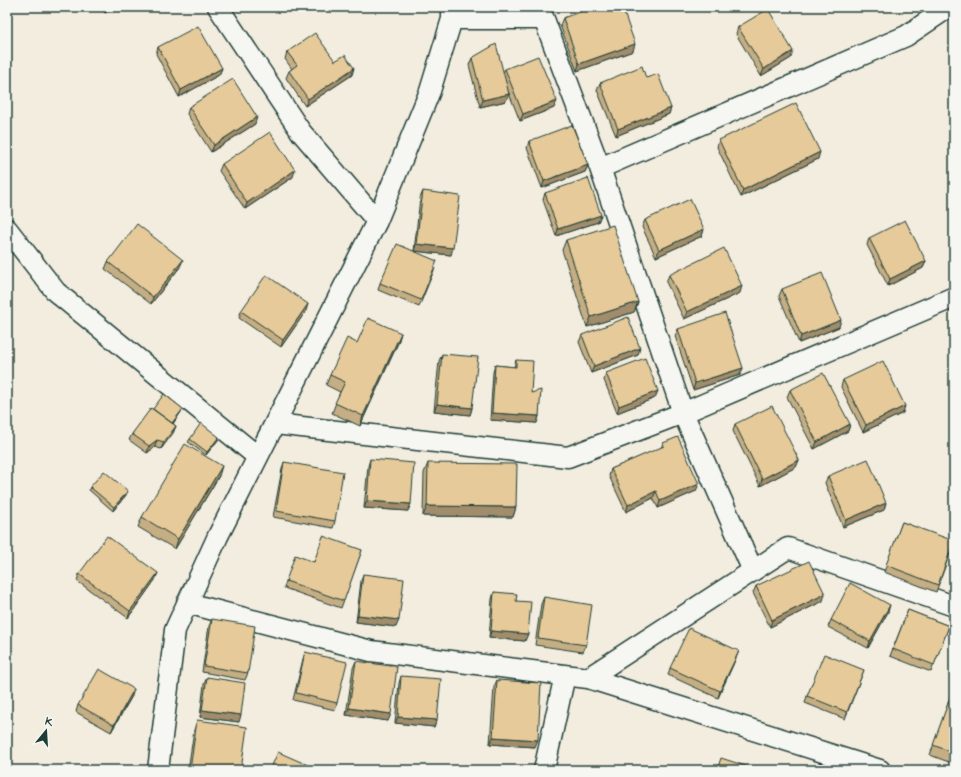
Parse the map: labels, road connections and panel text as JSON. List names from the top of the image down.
{
  "north": "top"
}
